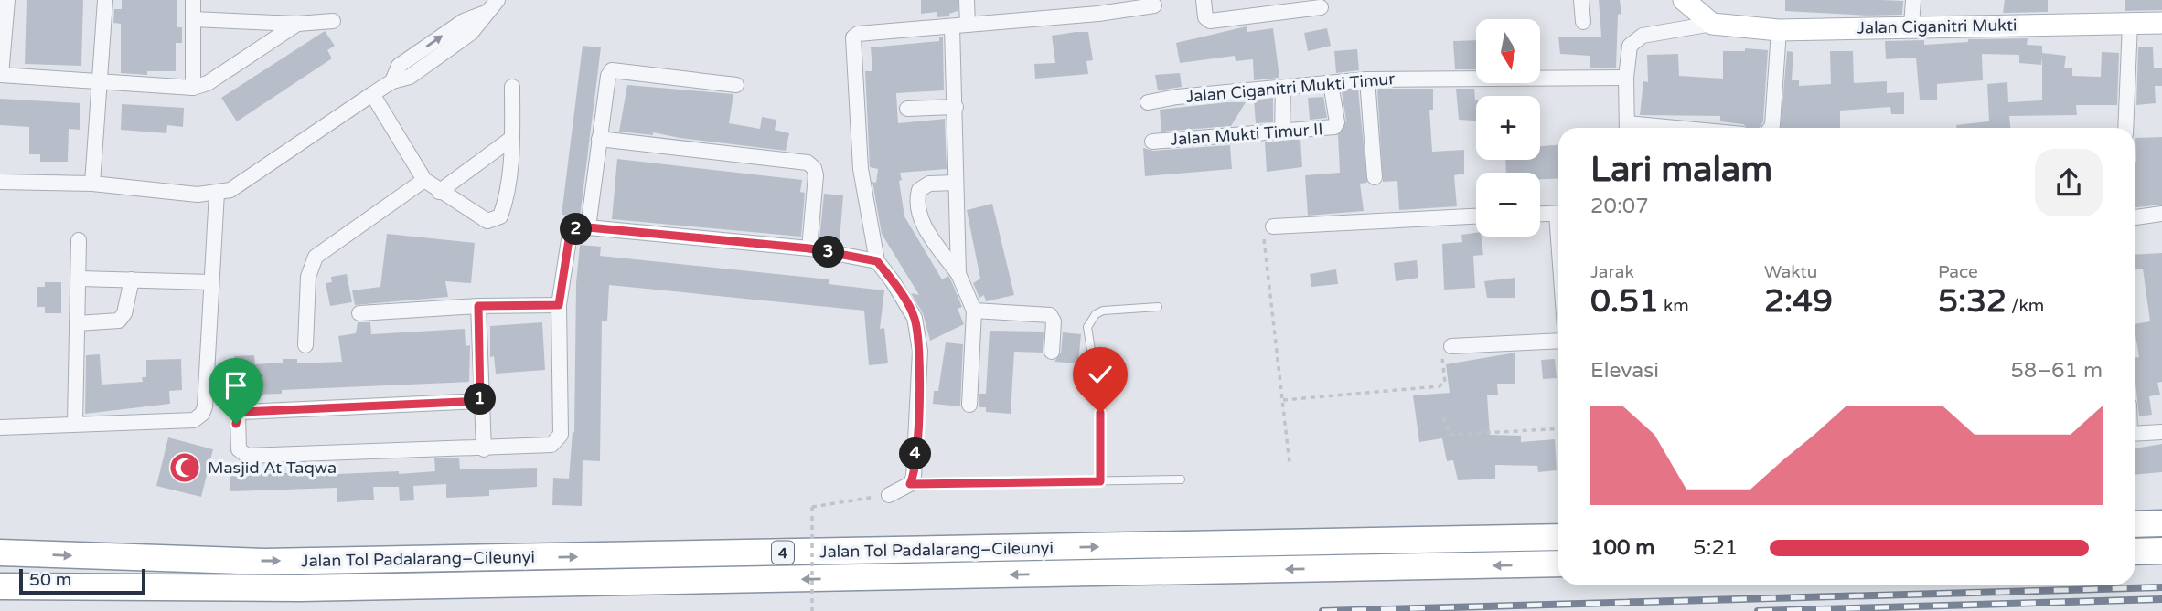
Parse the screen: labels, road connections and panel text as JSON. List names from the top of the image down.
{
  "streets": {
    "highway": ["Jalan Tol Padalarang–Cileunyi", "4"],
    "street": ["Jalan Ciganitri Mukti", "Jalan Ciganitri Mukti Timur", "Jalan Mukti Timur II"]
  },
  "crossings": [
    ["Jalan Ciganitri Mukti Timur", "Jalan Mukti Timur II"]
  ],
  "places": {
    "mosque": ["Masjid At Taqwa"]
  },
  "scale_bar": "50 m",
  "north": "bottom",
  "page": {
    "map_buttons": ["+", "−"],
    "heading": ["Lari malam", "20:07"],
    "pins": [
      "2",
      "3",
      "1",
      "4"
    ],
    "stats": [
      ["Jarak", "0.51 km"],
      ["Waktu", "2:49"],
      ["Pace", "5:32 /km"]
    ],
    "chart": ["Elevasi", "58–61 m"],
    "list": [
      {
        "name": "100 m",
        "note": "5:21"
      }
    ],
    "scale": "50 m"
  }
}
